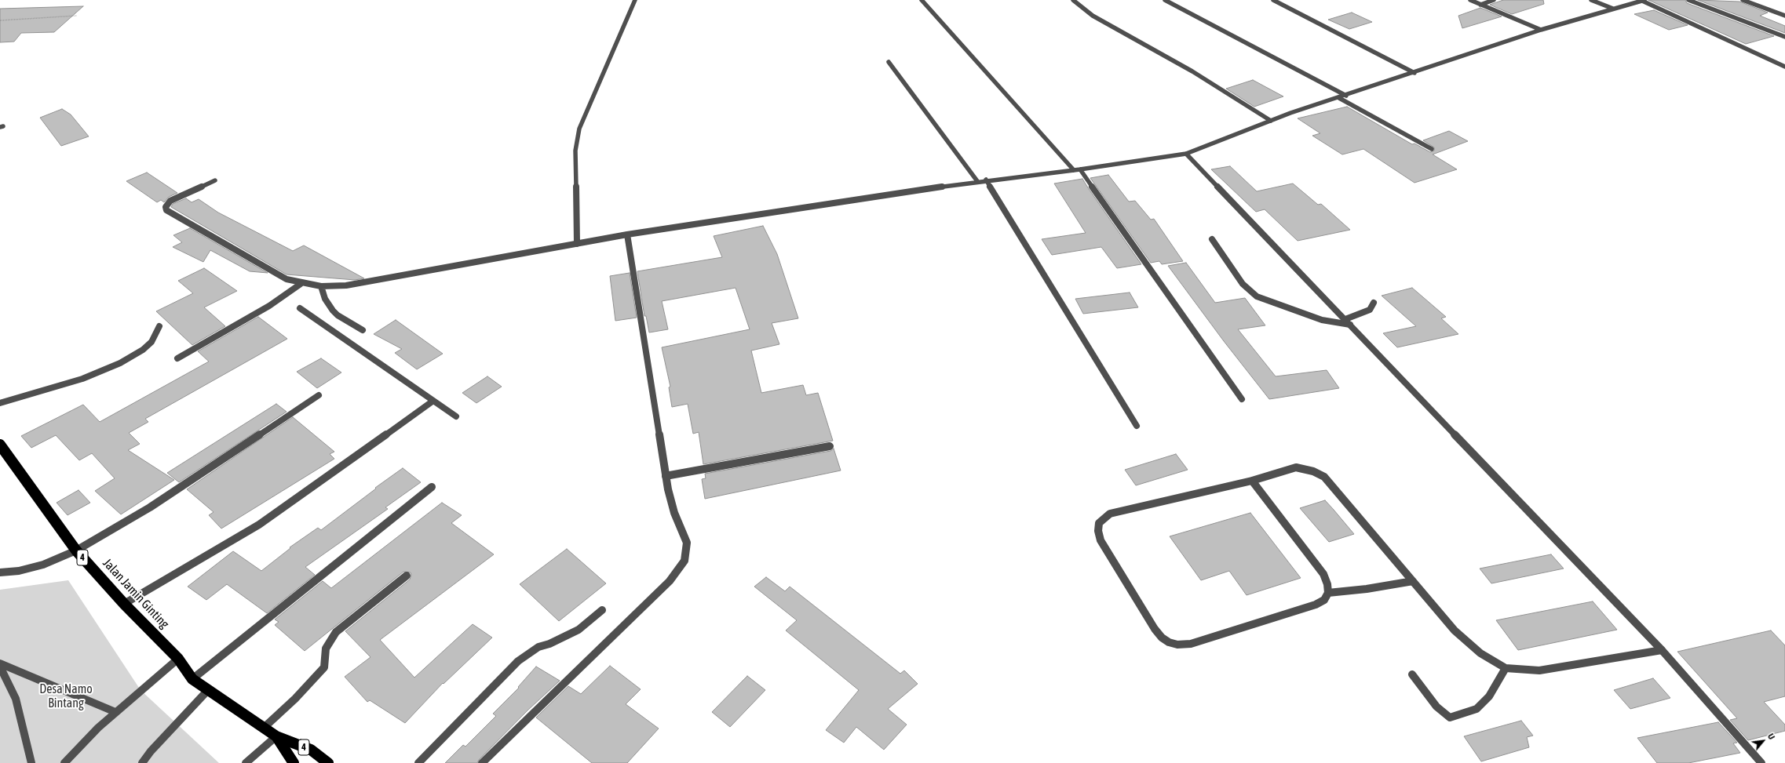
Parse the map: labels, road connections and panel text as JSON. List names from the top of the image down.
{
  "streets": {
    "highway": ["4", "Jalan Jamin Ginting"]
  },
  "parks": ["Desa Namo Bintang"],
  "north": "top right"
}
